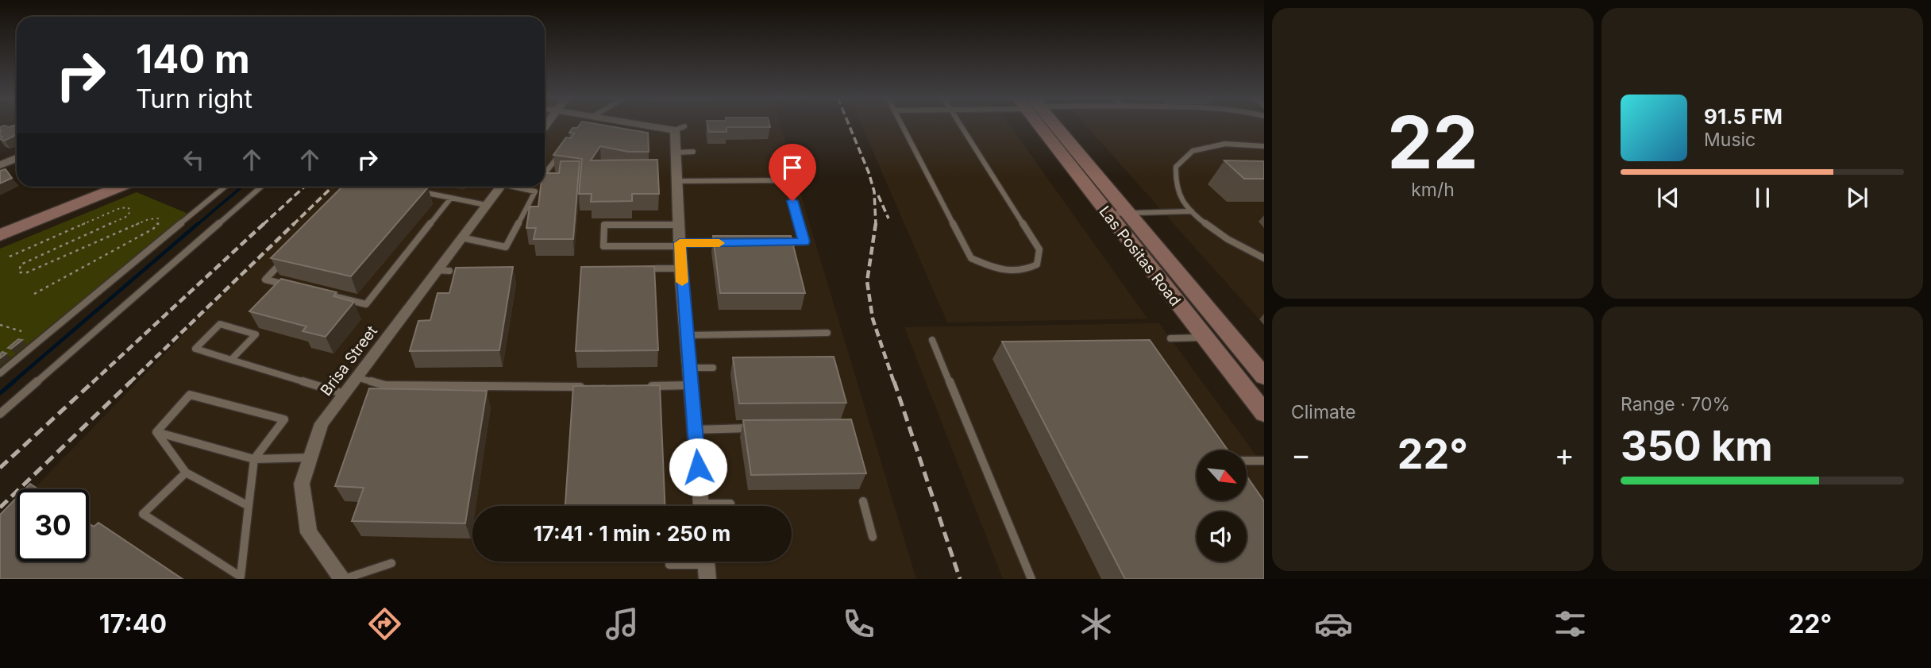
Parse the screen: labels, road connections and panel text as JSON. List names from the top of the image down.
{
  "streets": {
    "main road": ["Las Positas Road"],
    "street": ["Brisa Street"]
  },
  "north": "bottom right",
  "page": {
    "tile": [
      ["22", "km/h"],
      "Climate",
      ["Range · 70%", "350 km"]
    ],
    "turn": ["140 m", "Turn right"],
    "song": ["91.5 FM", "Music"],
    "heat": ["−", "22°", "+"],
    "limit": "30",
    "trip": "17:41 · 1 min · 250 m",
    "tabs": ["17:40", "22°"]
  }
}
